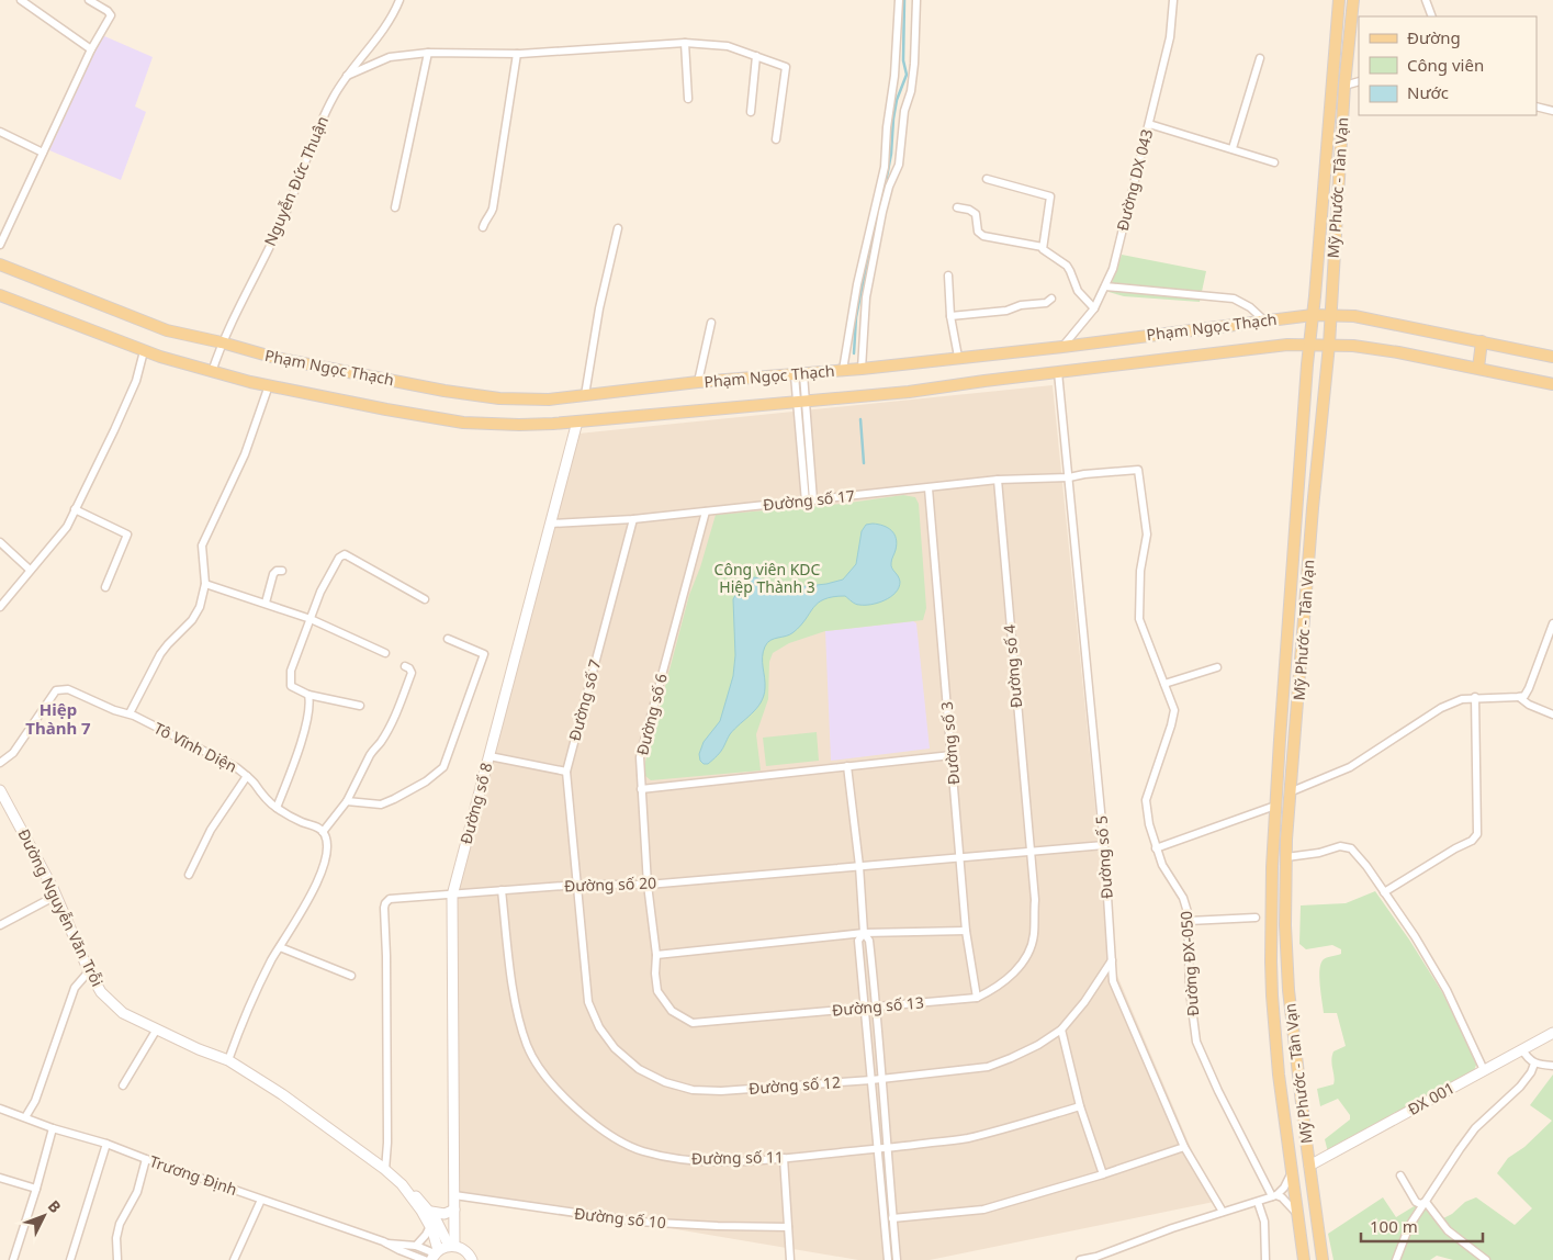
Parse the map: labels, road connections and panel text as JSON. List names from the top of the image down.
{
  "streets": {
    "main road": ["Mỹ Phước - Tân Vạn", "Phạm Ngọc Thạch"],
    "street": [
      "Đường DX 043",
      "Nguyễn Đức Thuận",
      "Đường số 17",
      "Đường số 4",
      "Đường số 7",
      "Đường số 6",
      "Đường số 3",
      "Tô Vĩnh Diện",
      "Đường số 8",
      "Đường số 5",
      "Đường số 20",
      "Đường Nguyễn Văn Trỗi",
      "Đường ĐX-050",
      "Đường số 13",
      "Đường số 12",
      "ĐX 001",
      "Đường số 11",
      "Trương Định",
      "Đường số 10"
    ]
  },
  "crossings": [
    ["Đường DX 043", "Phạm Ngọc Thạch"],
    ["Nguyễn Đức Thuận", "Phạm Ngọc Thạch"],
    ["Mỹ Phước - Tân Vạn", "Phạm Ngọc Thạch"],
    ["Mỹ Phước - Tân Vạn", "ĐX 001"],
    ["Phạm Ngọc Thạch", "Đường số 8"],
    ["Phạm Ngọc Thạch", "Đường số 5"],
    ["Đường số 17", "Đường số 4"],
    ["Đường số 17", "Đường số 7"],
    ["Đường số 17", "Đường số 6"],
    ["Đường số 17", "Đường số 3"],
    ["Đường số 17", "Đường số 8"],
    ["Đường số 17", "Đường số 5"],
    ["Đường số 17", "Đường ĐX-050"],
    ["Đường số 4", "Đường số 20"],
    ["Đường số 4", "Đường số 13"],
    ["Đường số 7", "Đường số 20"],
    ["Đường số 7", "Đường số 12"],
    ["Đường số 6", "Đường số 20"],
    ["Đường số 6", "Đường số 13"],
    ["Đường số 3", "Đường số 20"],
    ["Đường số 3", "Đường số 13"],
    ["Đường số 8", "Đường số 20"],
    ["Đường số 8", "Đường Nguyễn Văn Trỗi"],
    ["Đường số 8", "Đường số 10"],
    ["Đường số 5", "Đường số 20"],
    ["Đường số 5", "Đường số 12"],
    ["Đường số 20", "Đường Nguyễn Văn Trỗi"],
    ["Đường số 20", "Đường số 13"],
    ["Đường số 20", "Đường số 12"],
    ["Đường số 20", "Đường số 11"],
    ["Đường Nguyễn Văn Trỗi", "Trương Định"]
  ],
  "districts": ["Hiệp Thành 7"],
  "parks": ["Công viên KDC Hiệp Thành 3"],
  "legend": ["Đường", "Công viên", "Nước"],
  "scale_bar": "100 m",
  "north": "top right"
}
